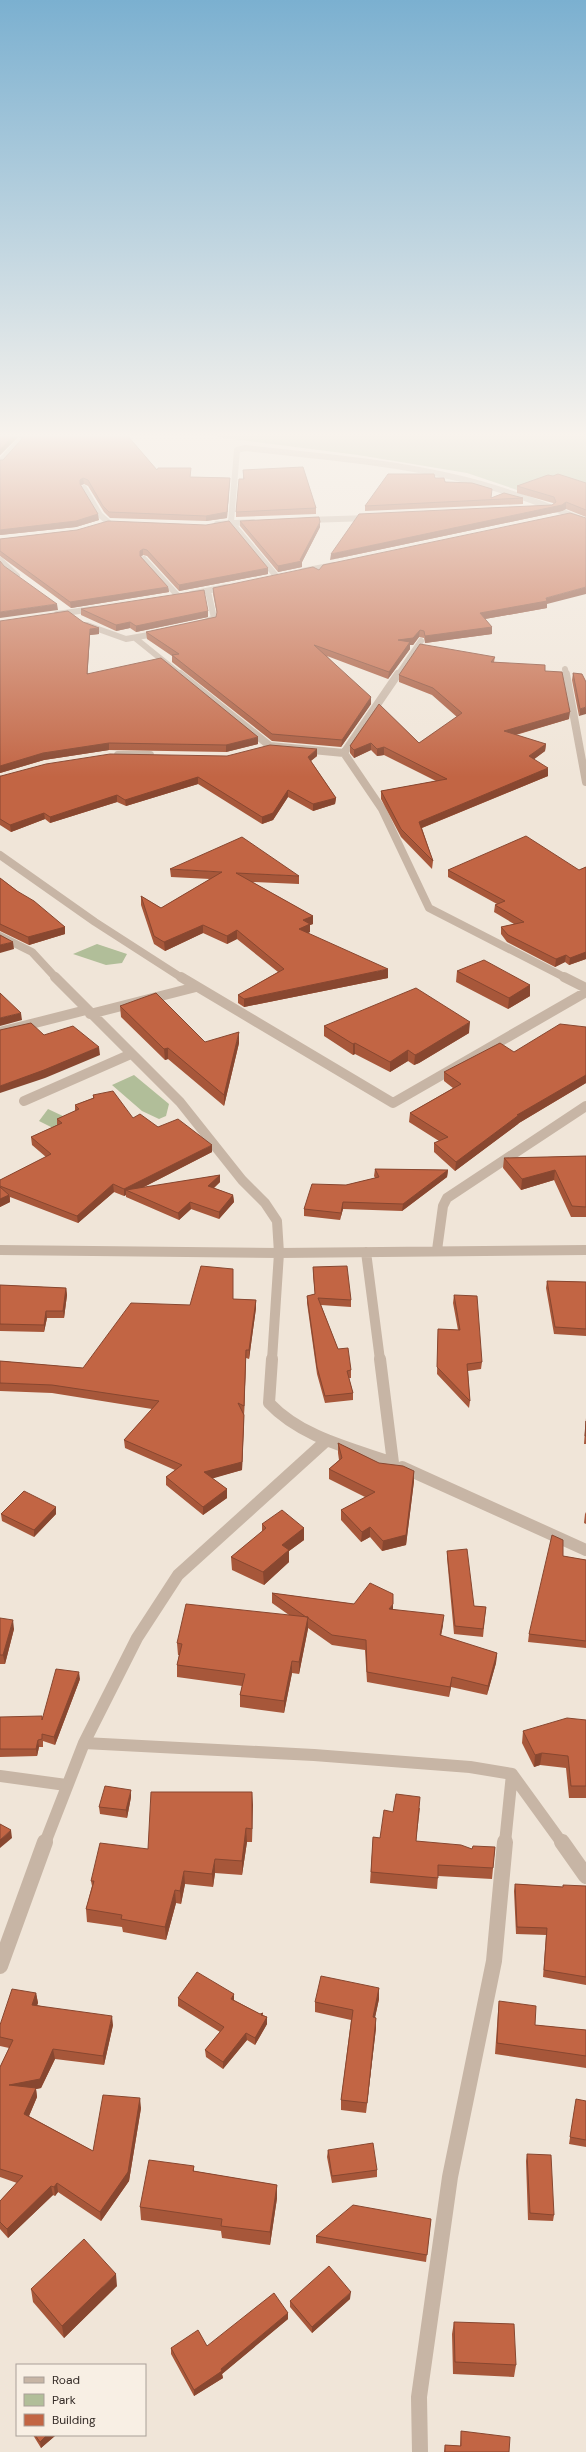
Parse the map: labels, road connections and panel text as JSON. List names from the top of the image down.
{
  "legend": ["Road", "Park", "Building"]
}
